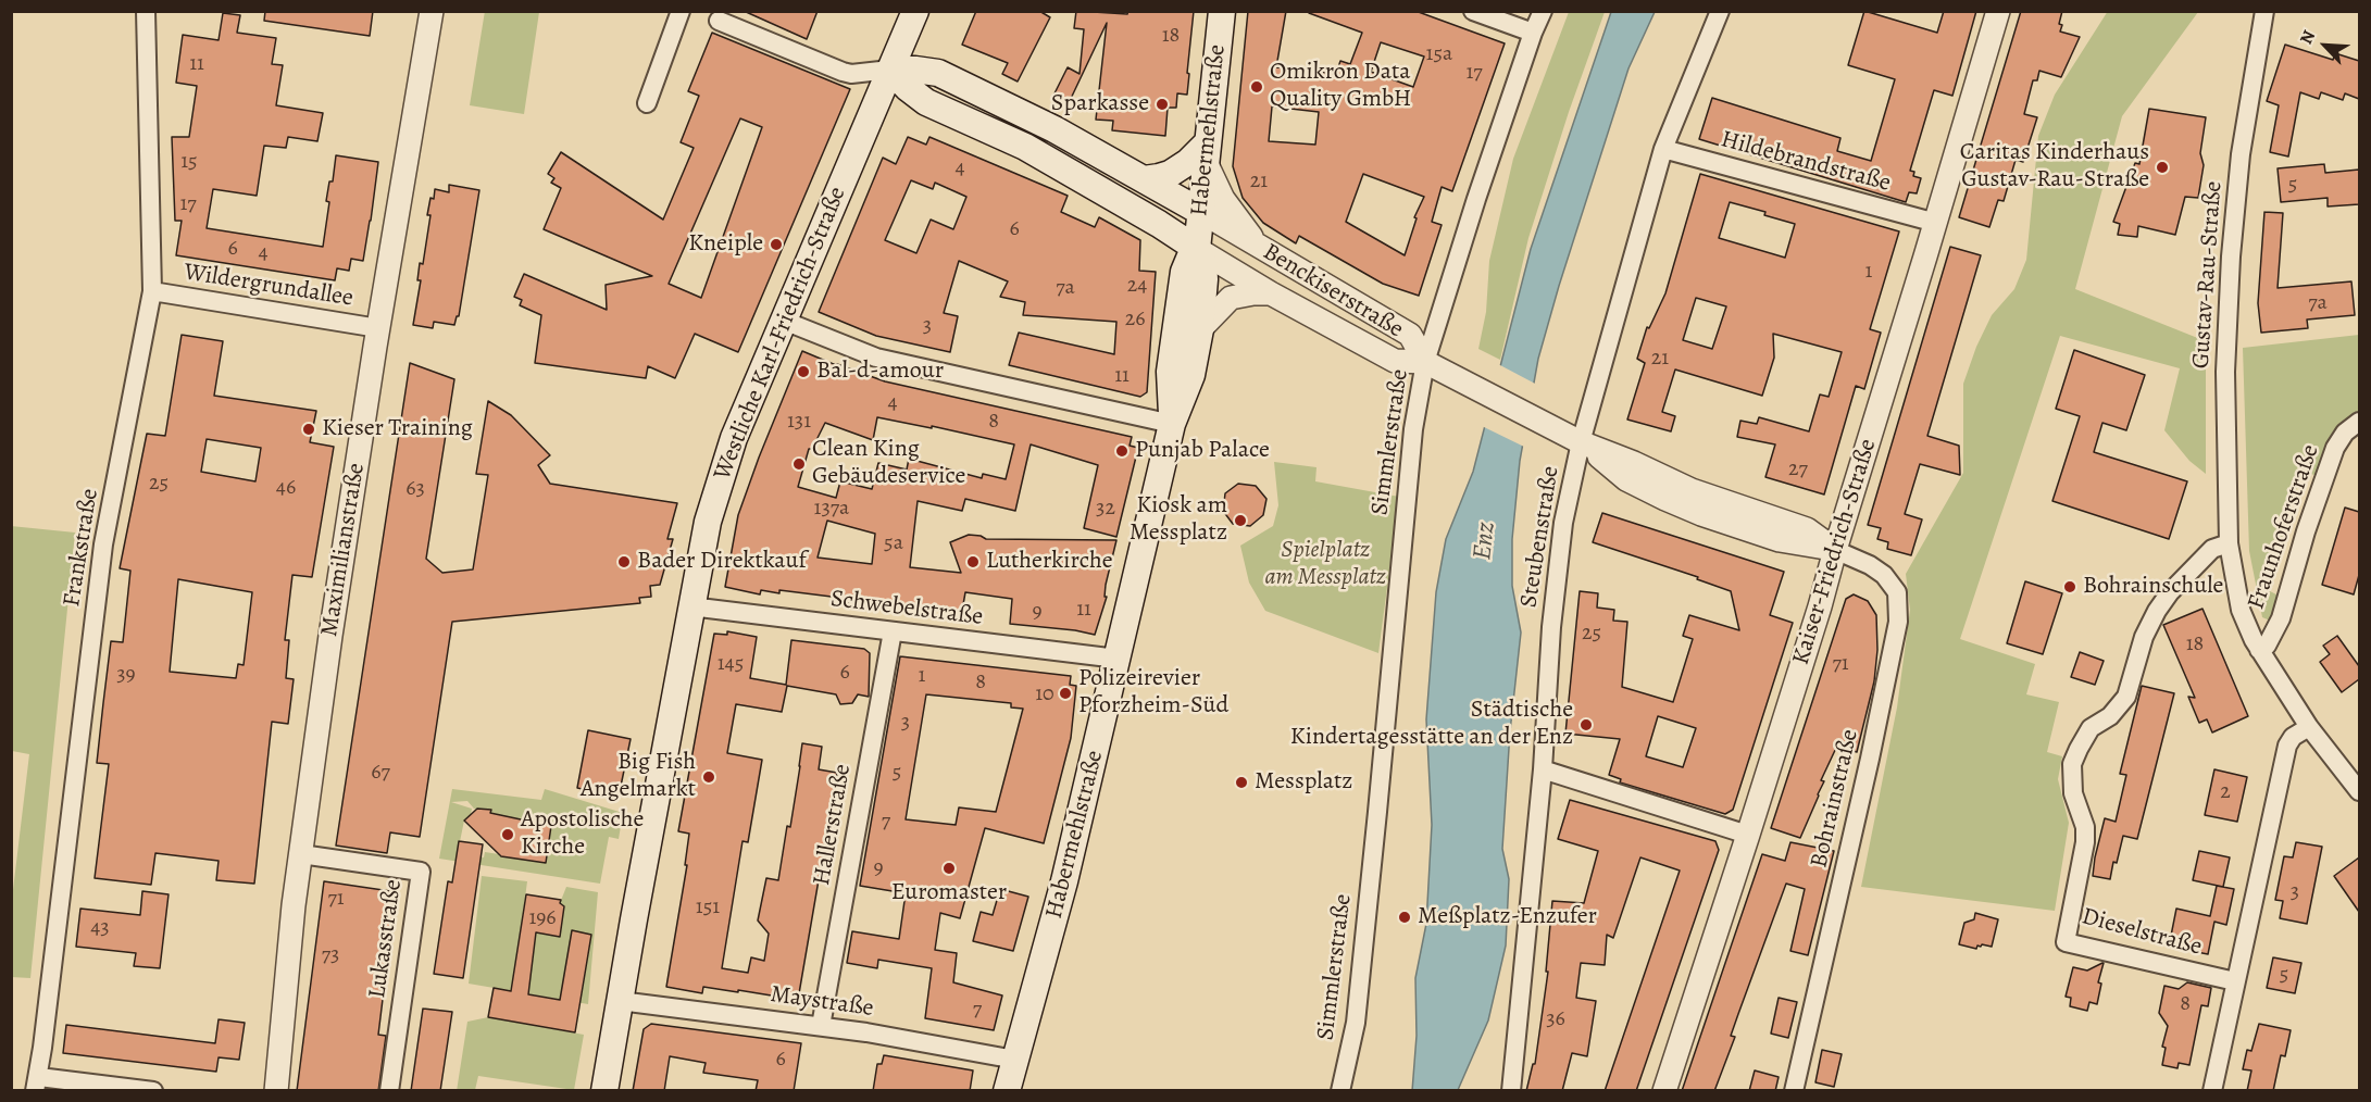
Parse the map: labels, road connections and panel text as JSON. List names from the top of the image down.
{
  "streets": {
    "main road": ["Habermehlstraße", "Benckiserstraße", "Westliche Karl-Friedrich-Straße"],
    "street": [
      "Hildebrandstraße",
      "Gustav-Rau-Straße",
      "Wildergrundallee",
      "Simmlerstraße",
      "Fraunhoferstraße",
      "Steubenstraße",
      "Frankstraße",
      "Maximilianstraße",
      "Kaiser-Friedrich-Straße",
      "Schwebelstraße",
      "Bohrainstraße",
      "Hallerstraße",
      "Dieselstraße",
      "Lukasstraße",
      "Maystraße"
    ]
  },
  "crossings": [
    ["Habermehlstraße", "Benckiserstraße"],
    ["Habermehlstraße", "Schwebelstraße"],
    ["Habermehlstraße", "Maystraße"],
    ["Hildebrandstraße", "Steubenstraße"],
    ["Hildebrandstraße", "Kaiser-Friedrich-Straße"],
    ["Gustav-Rau-Straße", "Fraunhoferstraße"],
    ["Gustav-Rau-Straße", "Dieselstraße"],
    ["Wildergrundallee", "Frankstraße"],
    ["Wildergrundallee", "Maximilianstraße"],
    ["Benckiserstraße", "Westliche Karl-Friedrich-Straße"],
    ["Benckiserstraße", "Simmlerstraße"],
    ["Westliche Karl-Friedrich-Straße", "Schwebelstraße"],
    ["Westliche Karl-Friedrich-Straße", "Maystraße"],
    ["Maximilianstraße", "Lukasstraße"],
    ["Kaiser-Friedrich-Straße", "Bohrainstraße"],
    ["Schwebelstraße", "Hallerstraße"],
    ["Hallerstraße", "Maystraße"]
  ],
  "water": ["Enz"],
  "parks": ["Spielplatz am Messplatz"],
  "places": [
    "Omikron Data Quality GmbH",
    "Sparkasse",
    "Caritas Kinderhaus Gustav-Rau-Straße",
    "Kneiple",
    "Bal-d-amour",
    "Kieser Training",
    "Punjab Palace",
    "Clean King Gebäudeservice",
    "Kiosk am Messplatz",
    "Bader Direktkauf",
    "Lutherkirche",
    "Bohrainschule",
    "Polizeirevier Pforzheim-Süd",
    "Städtische Kindertagesstätte an der Enz",
    "Big Fish Angelmarkt",
    "Messplatz",
    "Apostolische Kirche",
    "Euromaster",
    "Meßplatz-Enzufer"
  ],
  "house_numbers": [
    "18",
    "15a",
    "11",
    "17",
    "15",
    "4",
    "21",
    "5",
    "17",
    "6",
    "6",
    "4",
    "1",
    "24",
    "7a",
    "7a",
    "26",
    "3",
    "21",
    "11",
    "4",
    "131",
    "8",
    "27",
    "25",
    "46",
    "63",
    "137a",
    "32",
    "5a",
    "11",
    "9",
    "25",
    "18",
    "145",
    "71",
    "6",
    "39",
    "1",
    "8",
    "10",
    "3",
    "67",
    "5",
    "2",
    "7",
    "9",
    "3",
    "71",
    "151",
    "196",
    "43",
    "73",
    "5",
    "8",
    "7",
    "36",
    "6"
  ],
  "north": "top left"
}
